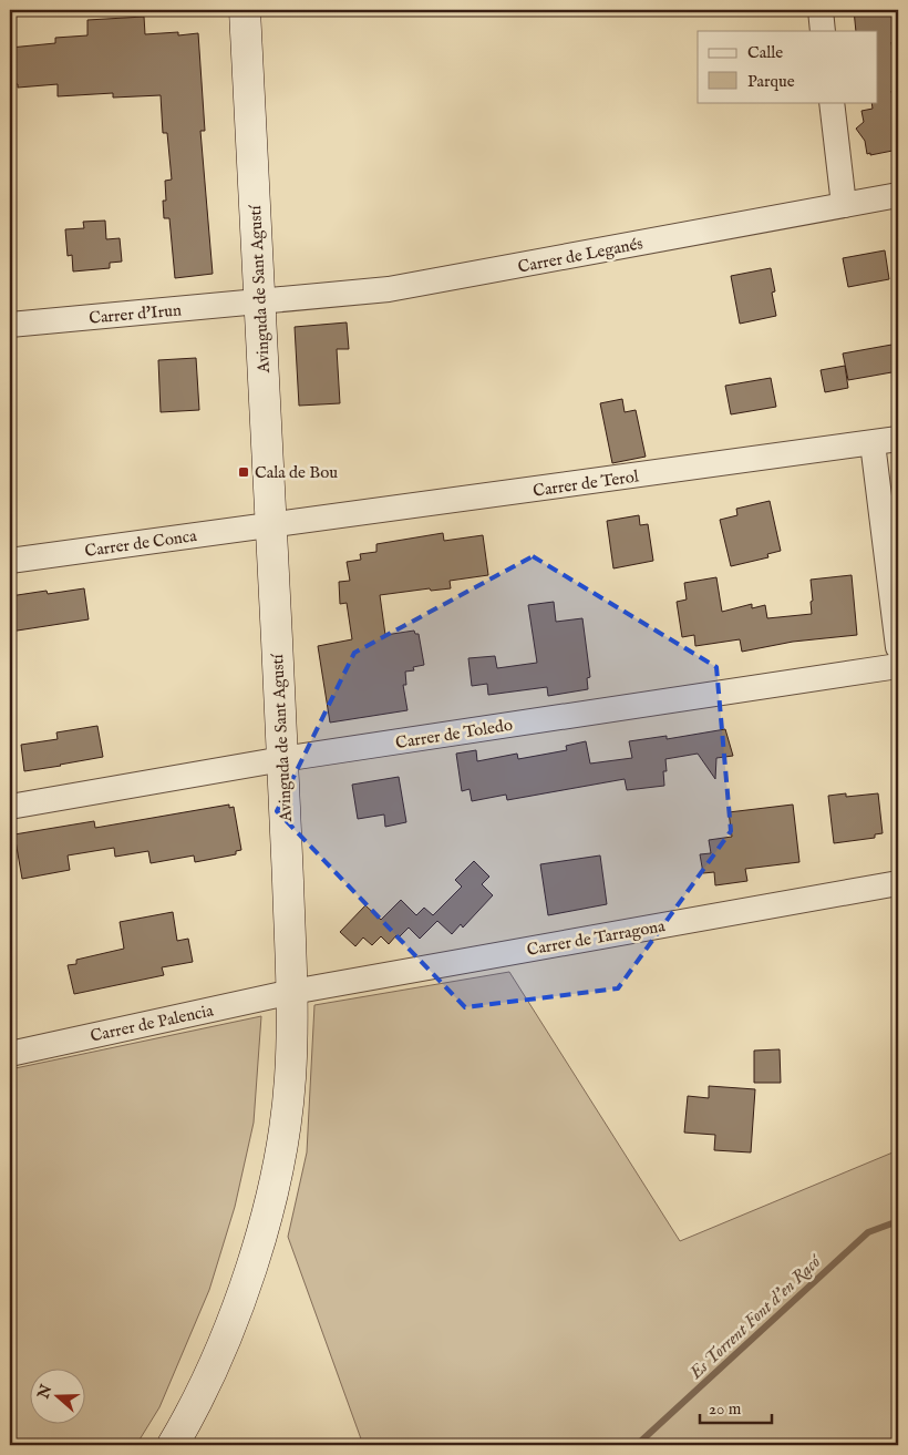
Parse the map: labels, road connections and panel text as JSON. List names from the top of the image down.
{
  "streets": {
    "street": [
      "Carrer de Leganés",
      "Avinguda de Sant Agustí",
      "Carrer d'Irun",
      "Carrer de Terol",
      "Carrer de Conca",
      "Carrer de Toledo",
      "Carrer de Tarragona",
      "Carrer de Palencia"
    ]
  },
  "crossings": [
    ["Carrer de Leganés", "Avinguda de Sant Agustí"],
    ["Carrer de Leganés", "Carrer d'Irun"],
    ["Avinguda de Sant Agustí", "Carrer d'Irun"],
    ["Avinguda de Sant Agustí", "Carrer de Terol"],
    ["Avinguda de Sant Agustí", "Carrer de Conca"],
    ["Avinguda de Sant Agustí", "Carrer de Toledo"],
    ["Avinguda de Sant Agustí", "Carrer de Tarragona"],
    ["Avinguda de Sant Agustí", "Carrer de Palencia"],
    ["Carrer de Terol", "Carrer de Conca"],
    ["Carrer de Tarragona", "Carrer de Palencia"]
  ],
  "water": ["Es Torrent Font d'en Racó"],
  "places": {
    "transit": ["Cala de Bou"]
  },
  "legend": ["Calle", "Parque"],
  "scale_bar": "20 m",
  "north": "left"
}
